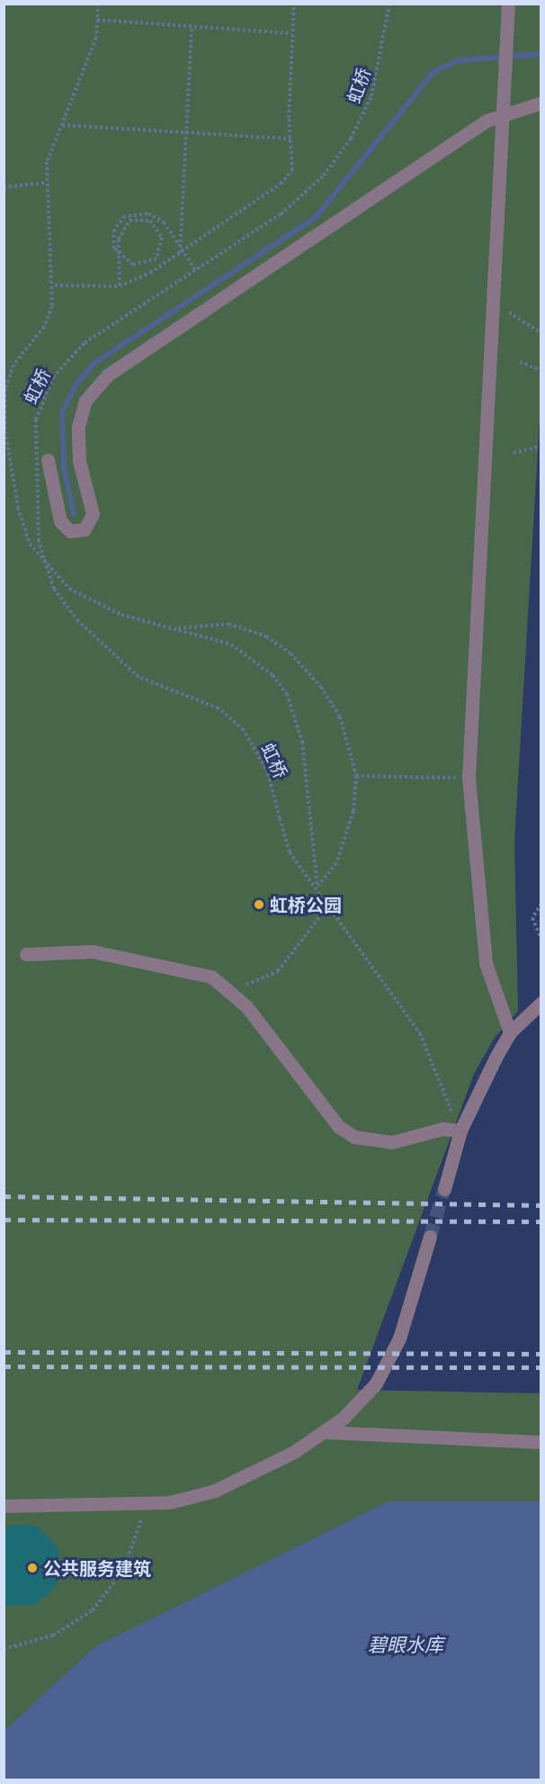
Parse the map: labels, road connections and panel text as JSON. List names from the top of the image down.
{
  "streets": {
    "path": ["虹桥"]
  },
  "water": ["碧眼水库"],
  "places": ["虹桥公园", "公共服务建筑"]
}
